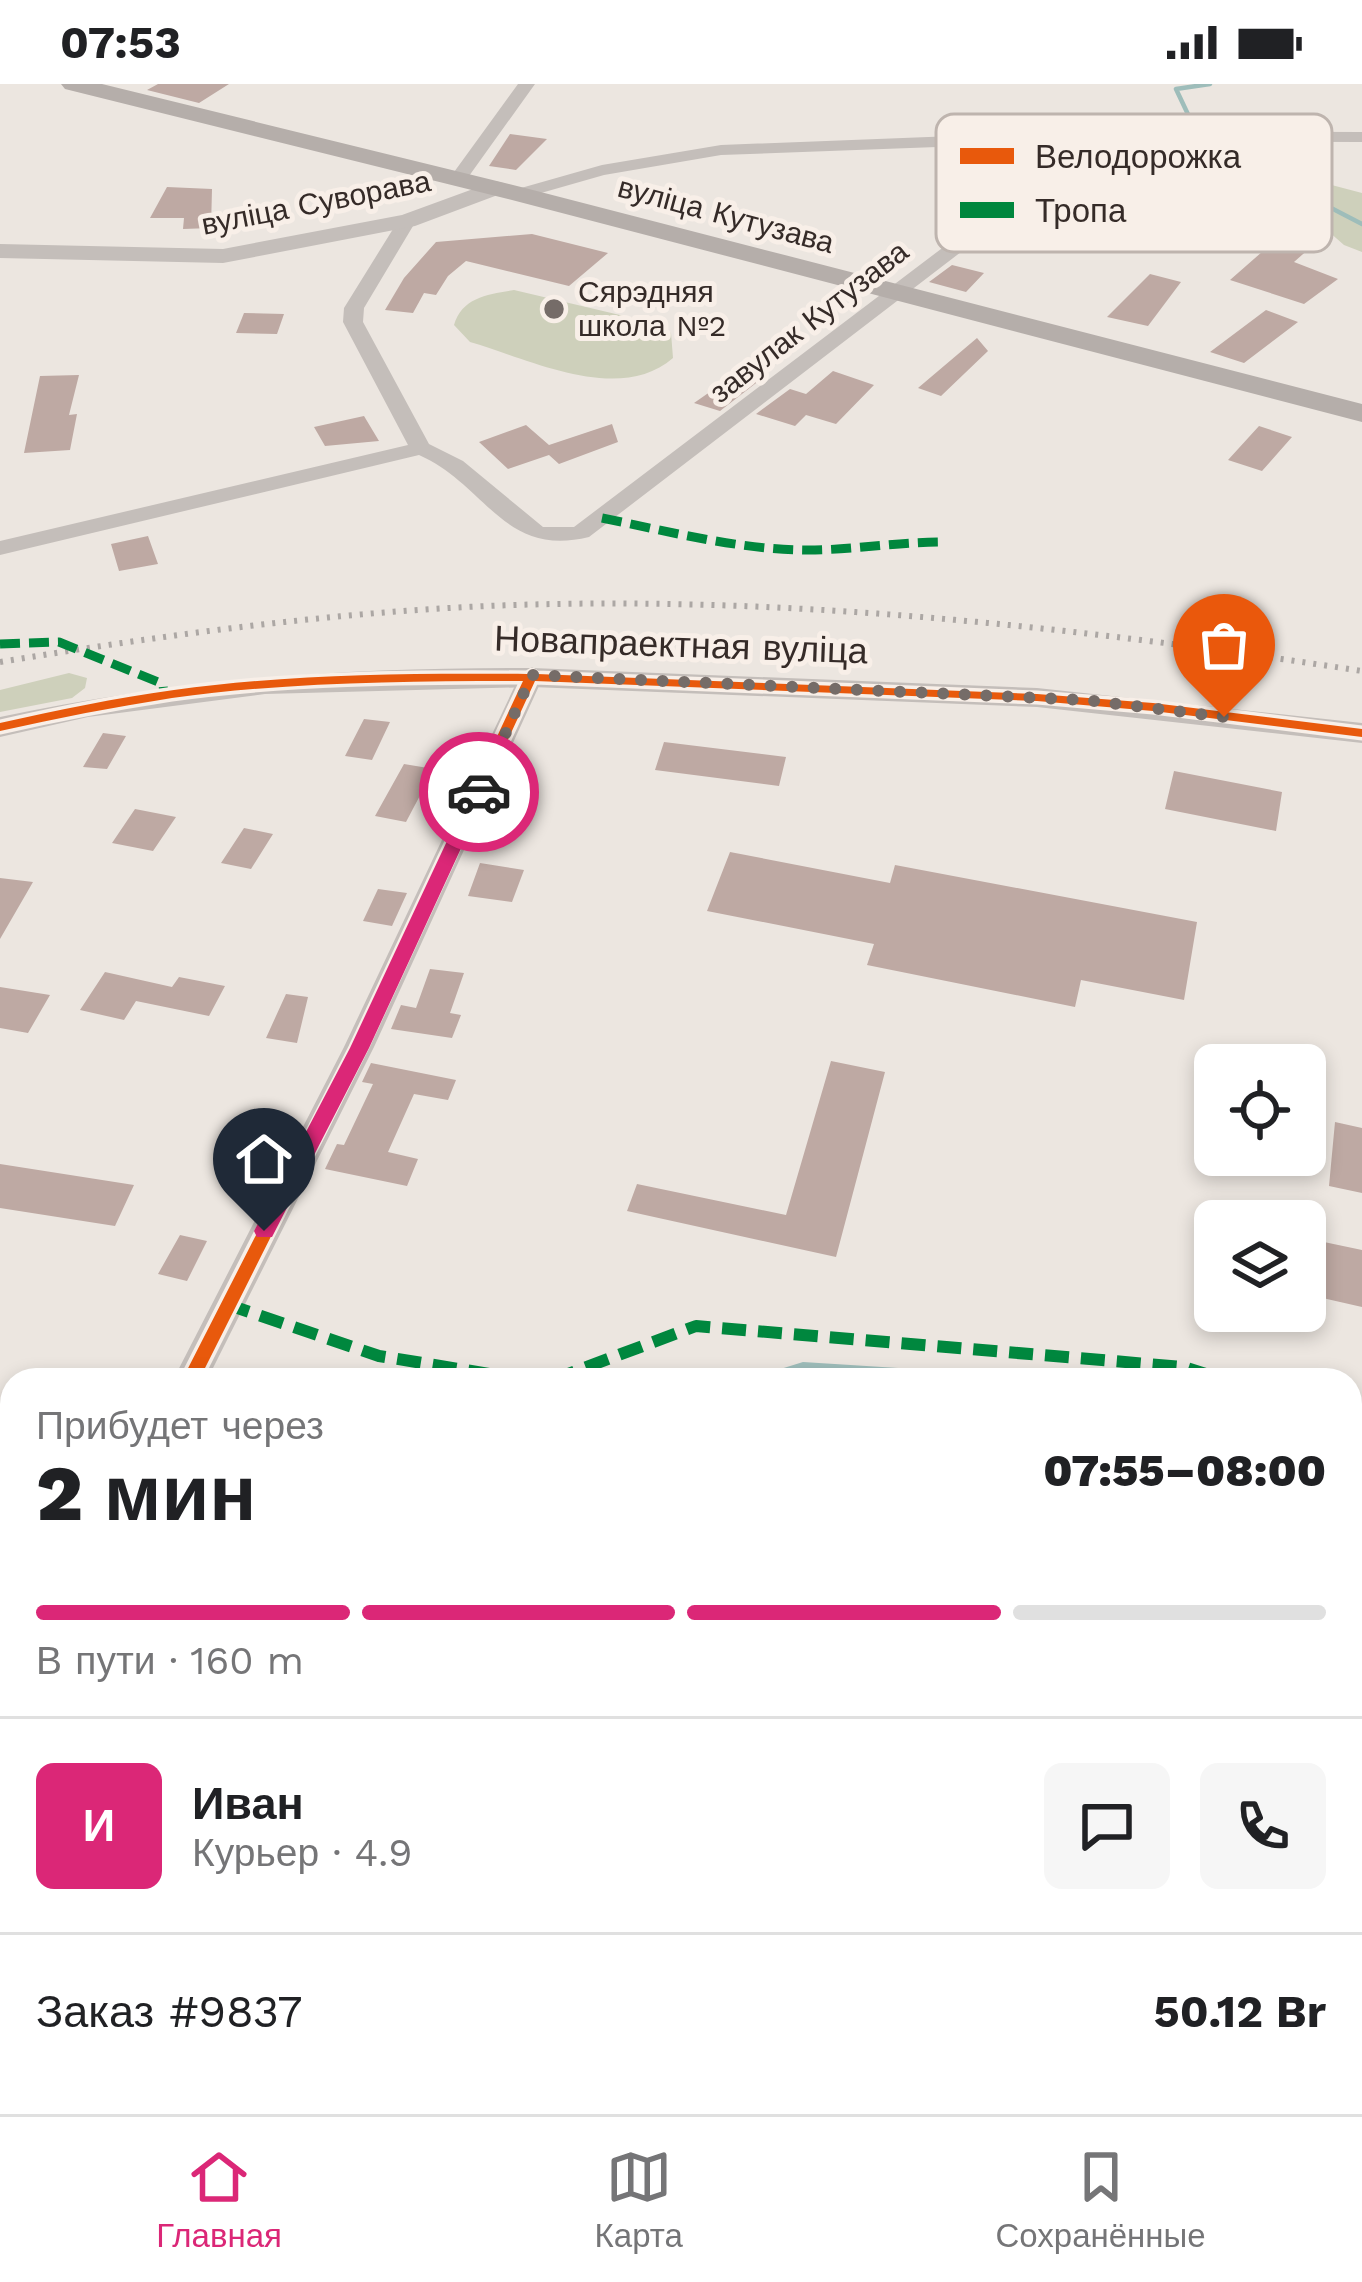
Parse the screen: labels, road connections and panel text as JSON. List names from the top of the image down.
{
  "streets": {
    "main road": ["вуліца Кутузава"],
    "street": ["вуліца Суворава", "завулак Кутузава", "Новапраектная вуліца"]
  },
  "crossings": [
    ["вуліца Суворава", "вуліца Кутузава"],
    ["вуліца Кутузава", "завулак Кутузава"]
  ],
  "places": ["Сярэдняя школа №2"],
  "legend": ["Велодорожка", "Тропа"],
  "page": {
    "status": "07:53",
    "heading": ["2 мин", "Прибудет через", "07:55–08:00"],
    "panel": [
      "Иван",
      "Курьер · 4.9",
      "Заказ #9837",
      "50.12 Br"
    ],
    "bar": "В пути · 160 m",
    "round": "И",
    "tabs": ["Главная", "Карта", "Сохранённые"]
  }
}
